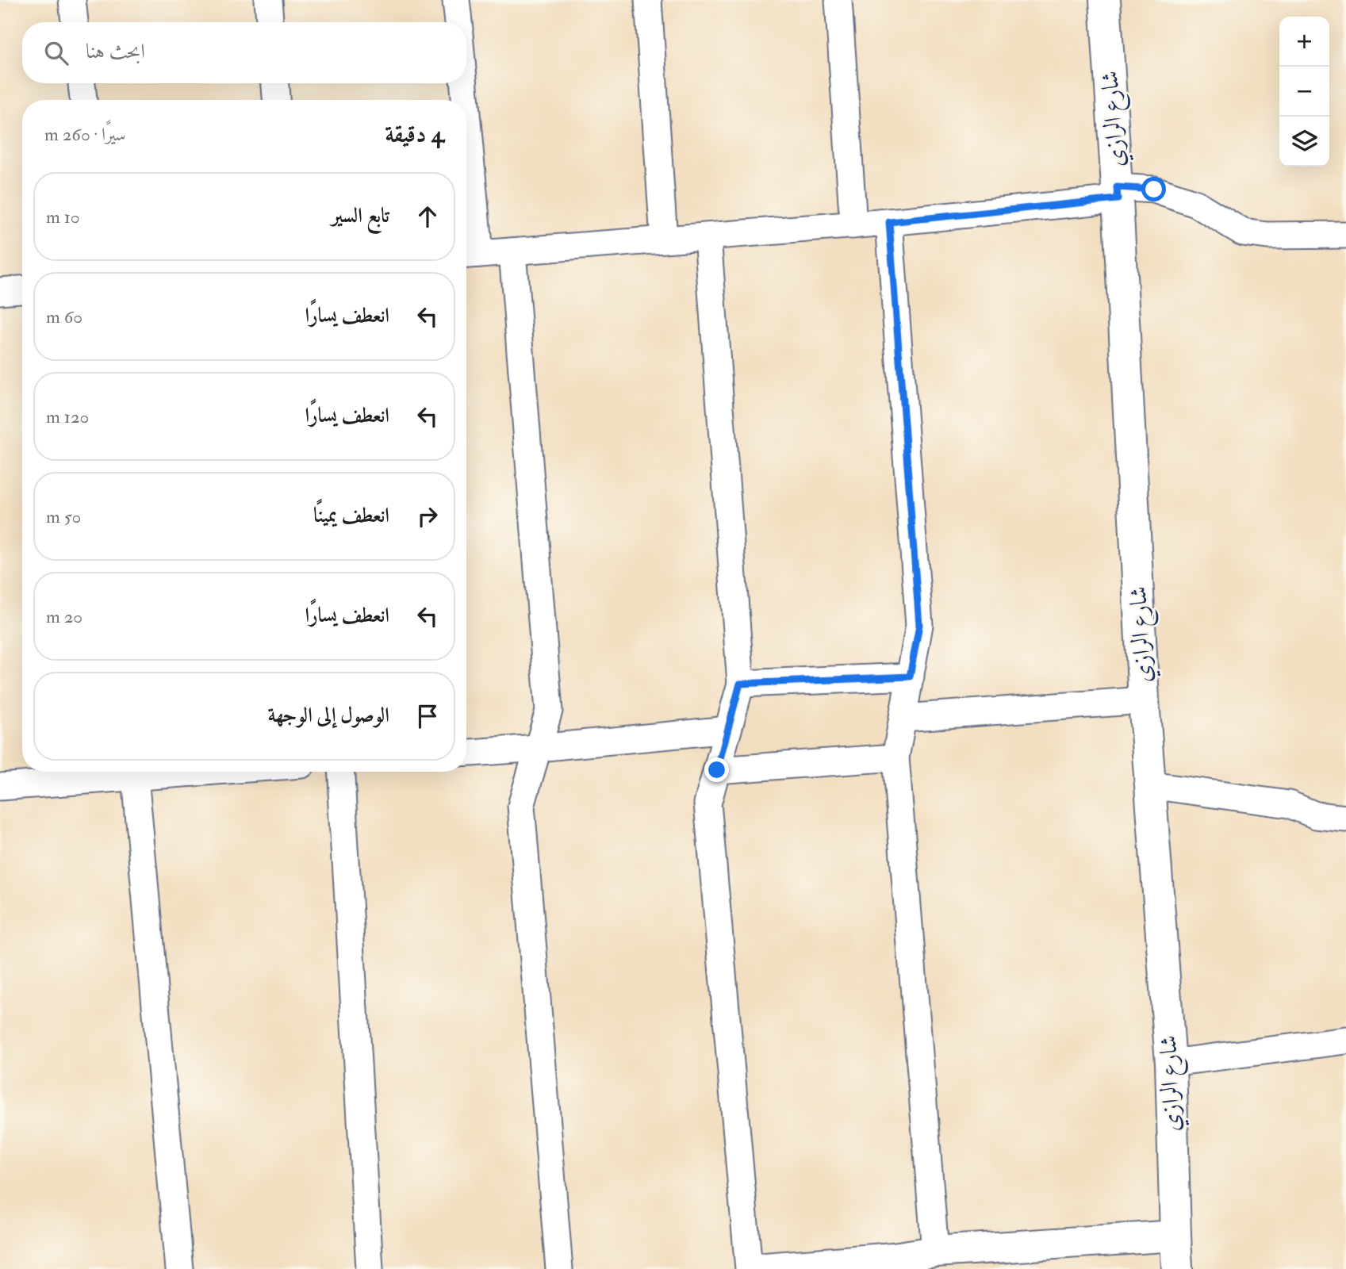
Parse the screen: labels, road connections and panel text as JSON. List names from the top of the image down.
{
  "streets": {
    "street": ["شارع الرازي"]
  },
  "page": {
    "map_buttons": ["+", "−"],
    "search": "ابحث هنا",
    "heading": ["4 دقيقة", "سيرًا · 260 m"],
    "list": [
      ["تابع السير", "10 m"],
      ["انعطف يسارًا", "60 m"],
      ["انعطف يسارًا", "120 m"],
      ["انعطف يمينًا", "50 m"],
      ["انعطف يسارًا", "20 m"],
      "الوصول إلى الوجهة"
    ]
  }
}
